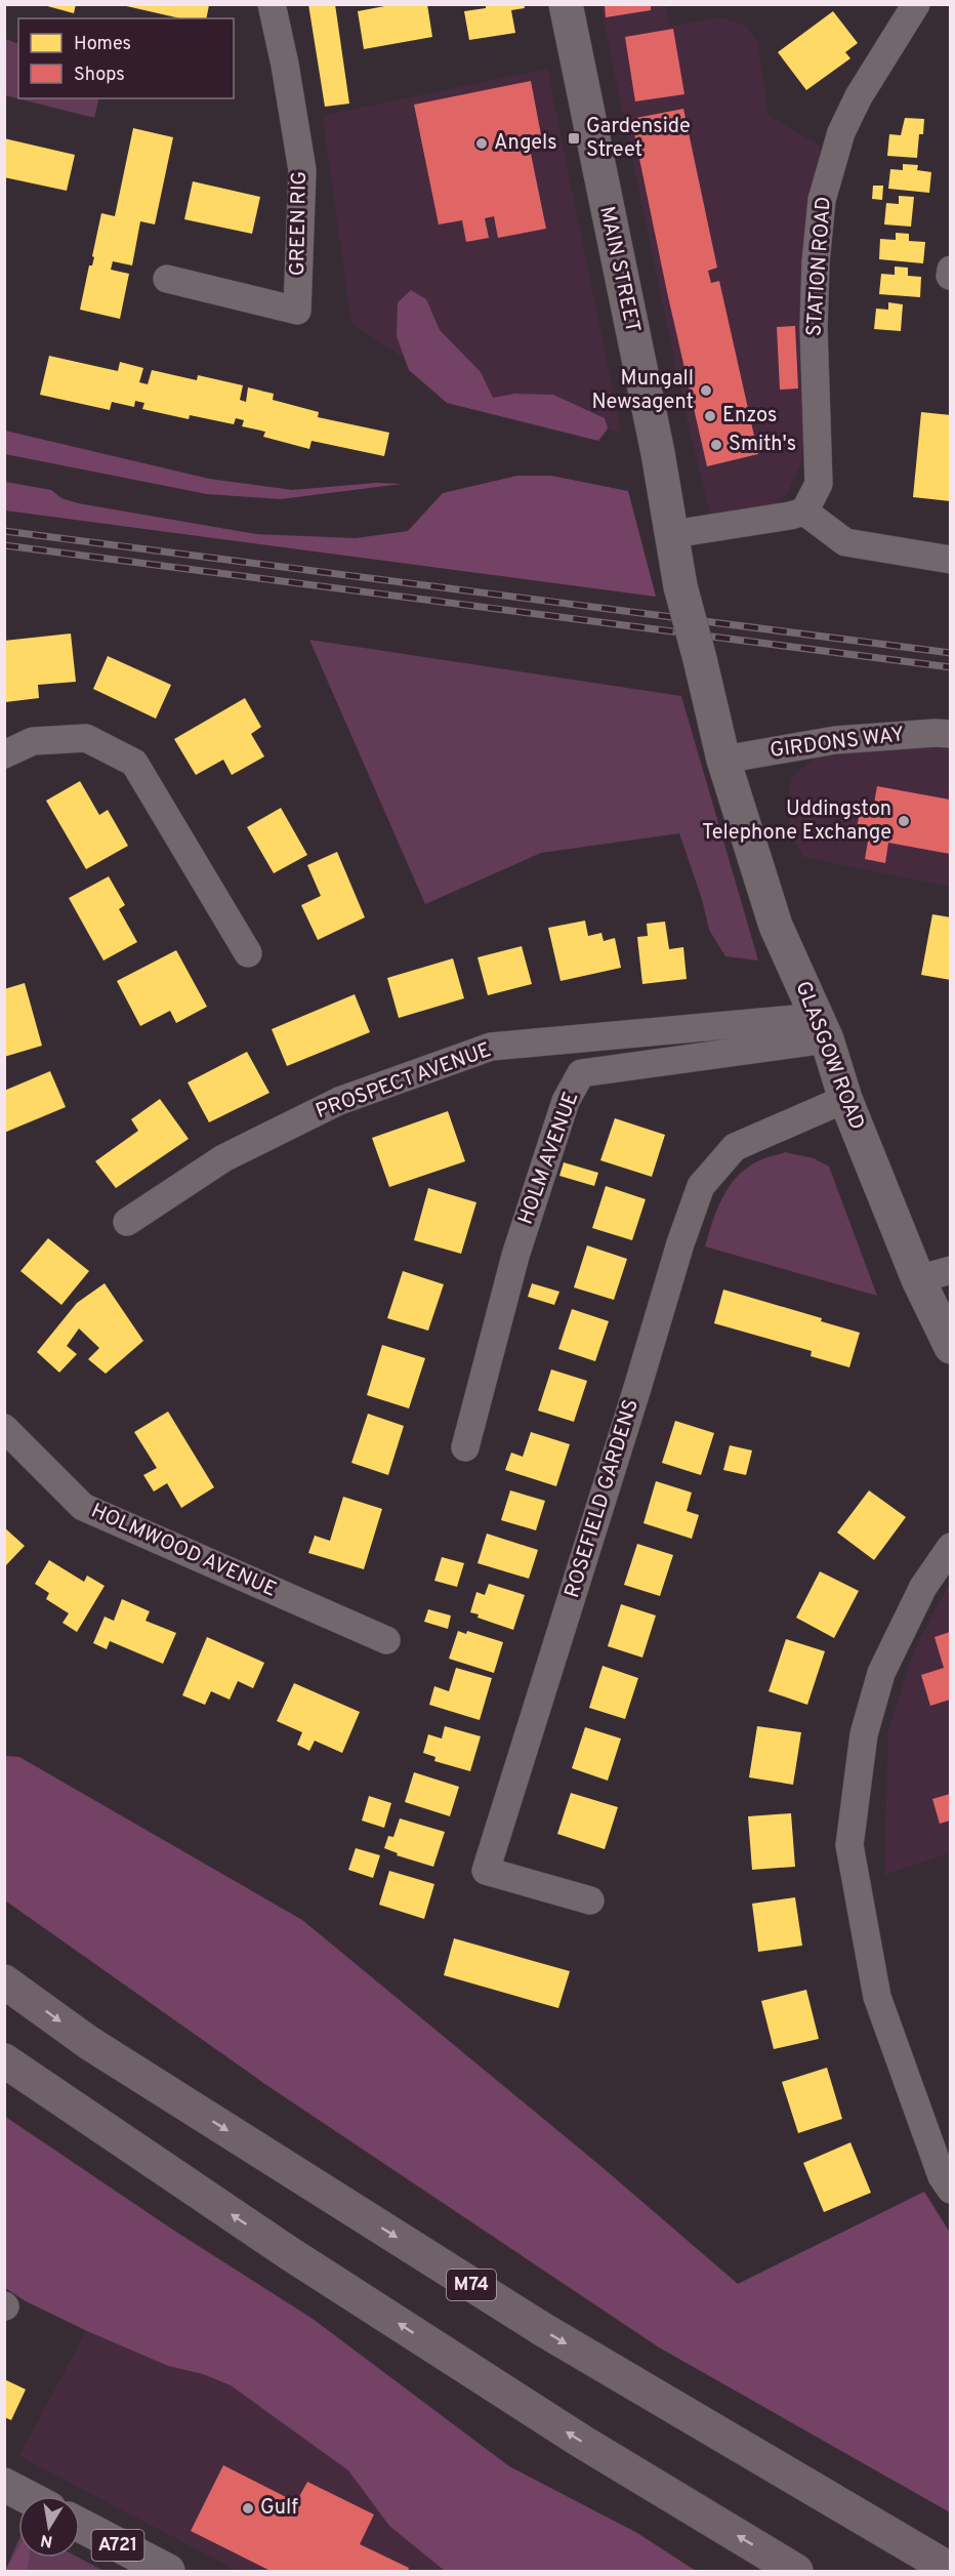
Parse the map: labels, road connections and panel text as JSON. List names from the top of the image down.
{
  "streets": {
    "highway": ["M74"],
    "main road": ["MAIN STREET", "GLASGOW ROAD", "A721"],
    "street": [
      "GREEN RIG",
      "STATION ROAD",
      "GIRDONS WAY",
      "PROSPECT AVENUE",
      "HOLM AVENUE",
      "ROSEFIELD GARDENS",
      "HOLMWOOD AVENUE"
    ]
  },
  "crossings": [
    ["MAIN STREET", "GIRDONS WAY"],
    ["MAIN STREET", "GLASGOW ROAD"],
    ["GIRDONS WAY", "GLASGOW ROAD"],
    ["GLASGOW ROAD", "PROSPECT AVENUE"],
    ["GLASGOW ROAD", "HOLM AVENUE"],
    ["GLASGOW ROAD", "ROSEFIELD GARDENS"],
    ["PROSPECT AVENUE", "HOLM AVENUE"]
  ],
  "places": {
    "transit": ["Gardenside Street"],
    "other": [
      "Angels",
      "Mungall Newsagent",
      "Enzos",
      "Smith's",
      "Uddingston Telephone Exchange",
      "Gulf"
    ]
  },
  "legend": ["Homes", "Shops"],
  "north": "bottom"
}
